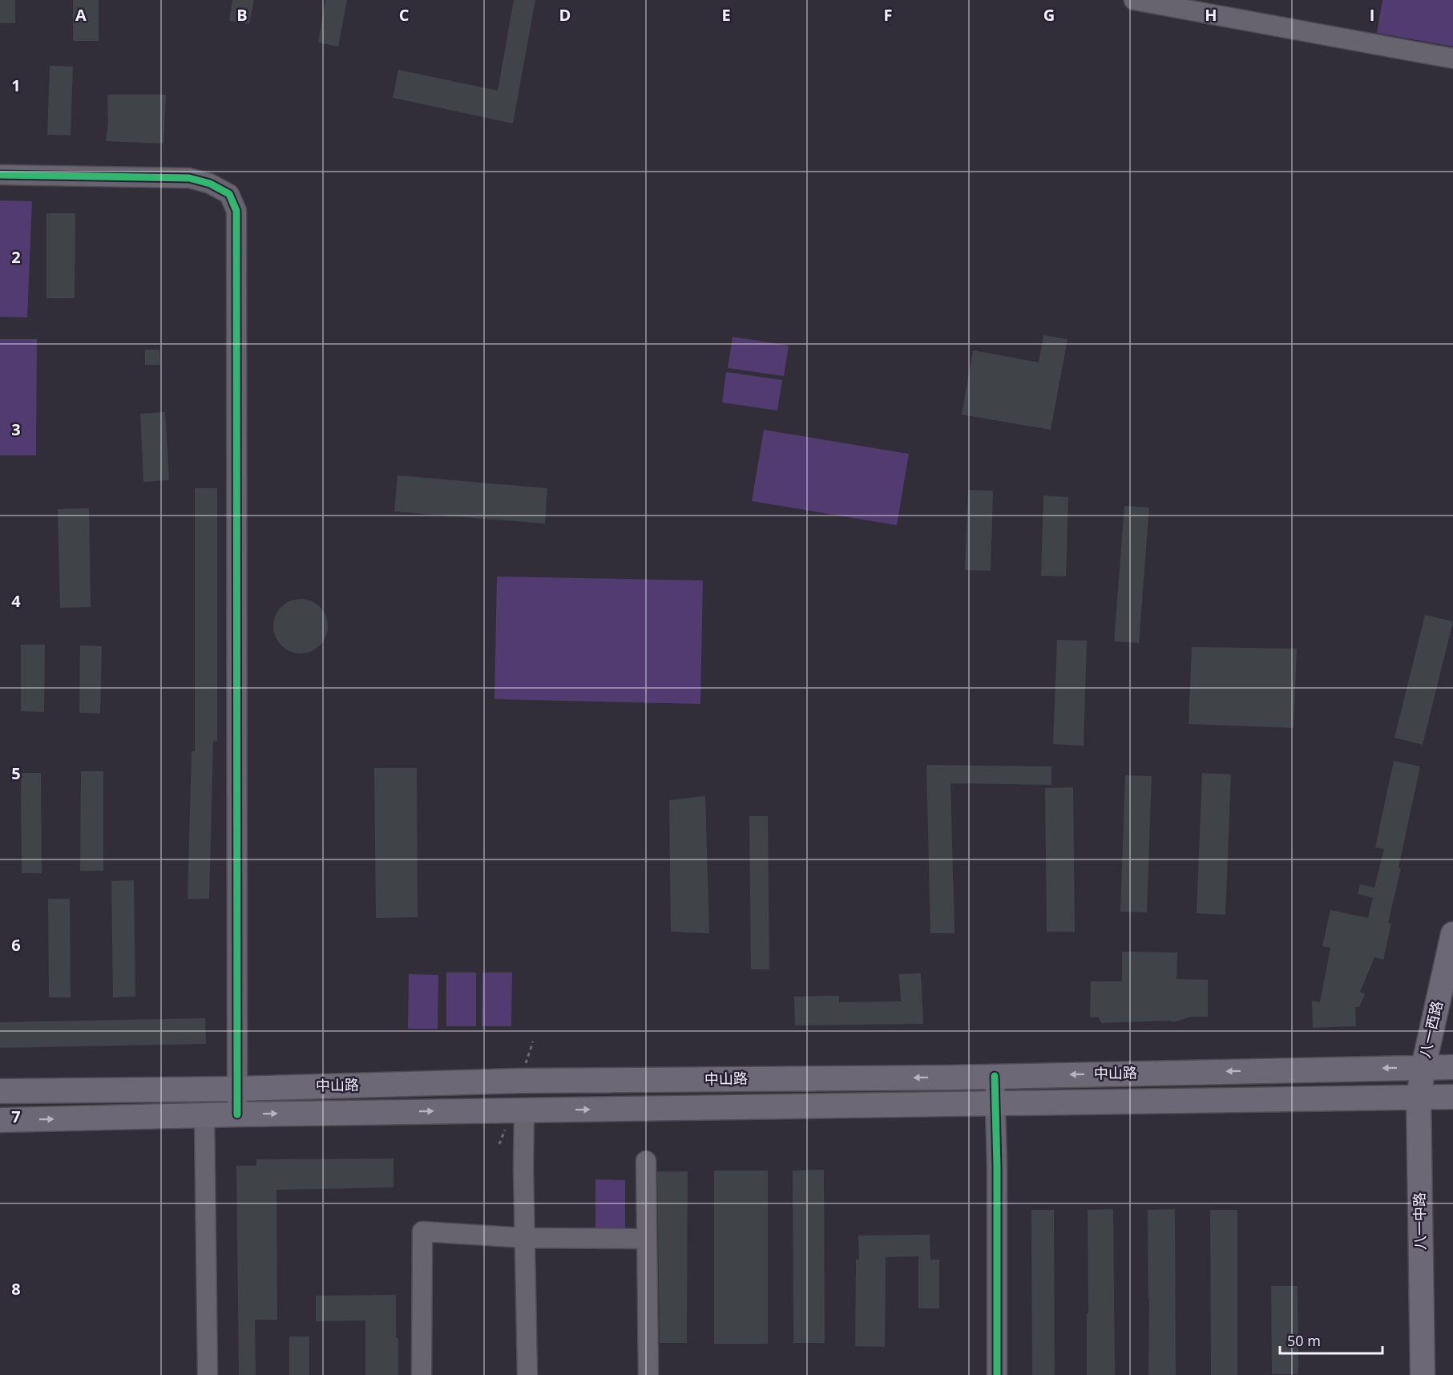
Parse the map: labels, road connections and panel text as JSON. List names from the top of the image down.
{
  "streets": {
    "main road": ["八一西路", "中山路", "八一中路"]
  },
  "crossings": [
    ["八一西路", "中山路"],
    ["八一西路", "八一中路"],
    ["中山路", "八一中路"]
  ],
  "scale_bar": "50 m",
  "grid": {
    "columns": [
      "A",
      "B",
      "C",
      "D",
      "E",
      "F",
      "G",
      "H",
      "I"
    ],
    "rows": [
      "1",
      "2",
      "3",
      "4",
      "5",
      "6",
      "7",
      "8"
    ]
  }
}
